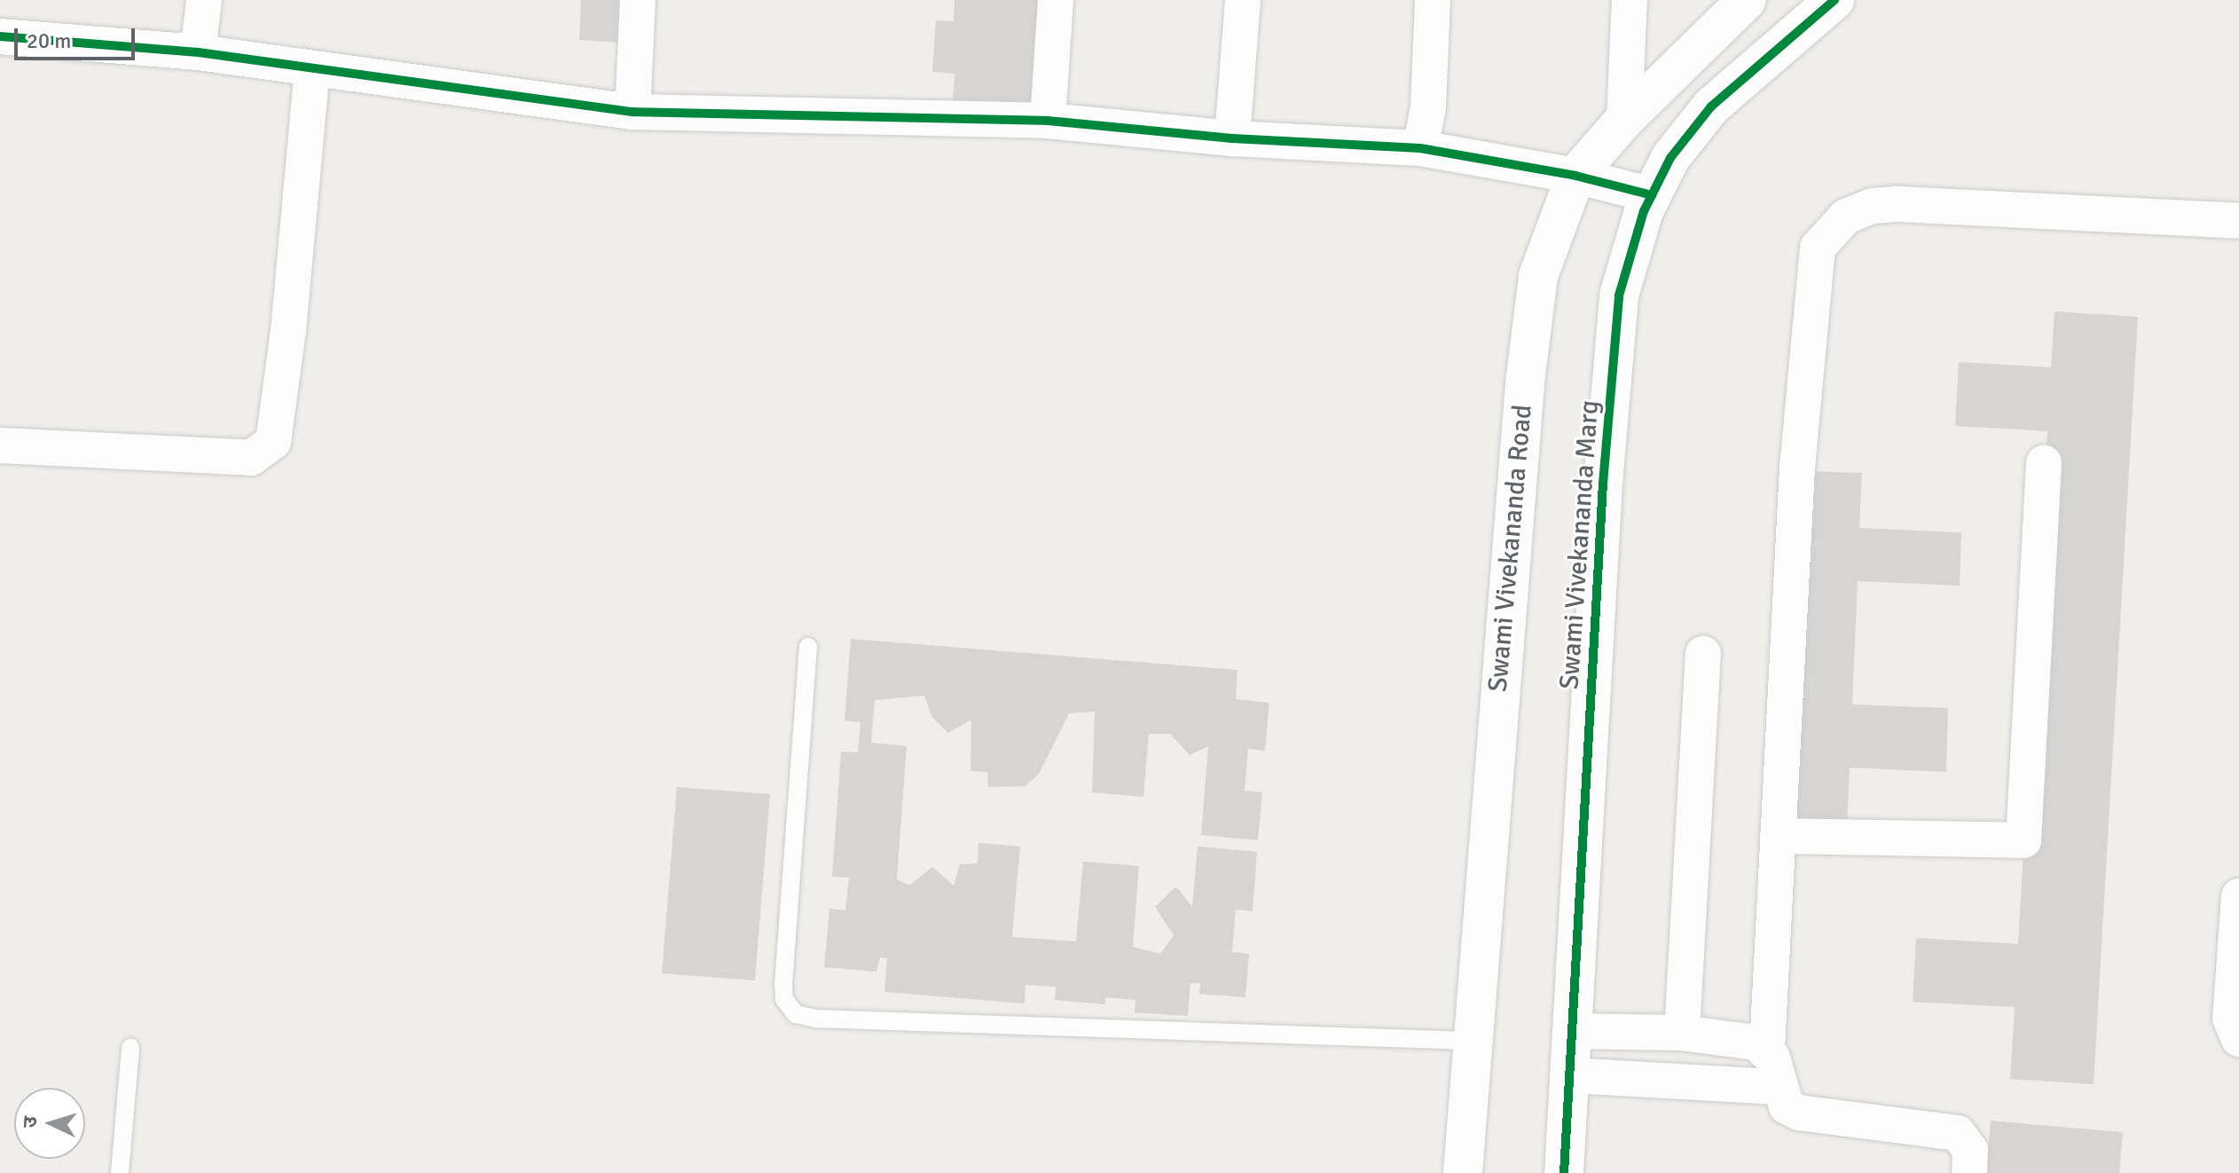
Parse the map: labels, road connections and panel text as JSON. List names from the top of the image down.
{
  "streets": {
    "street": ["Swami Vivekananda Marg", "Swami Vivekananda Road"]
  },
  "scale_bar": "20 m",
  "north": "left"
}
